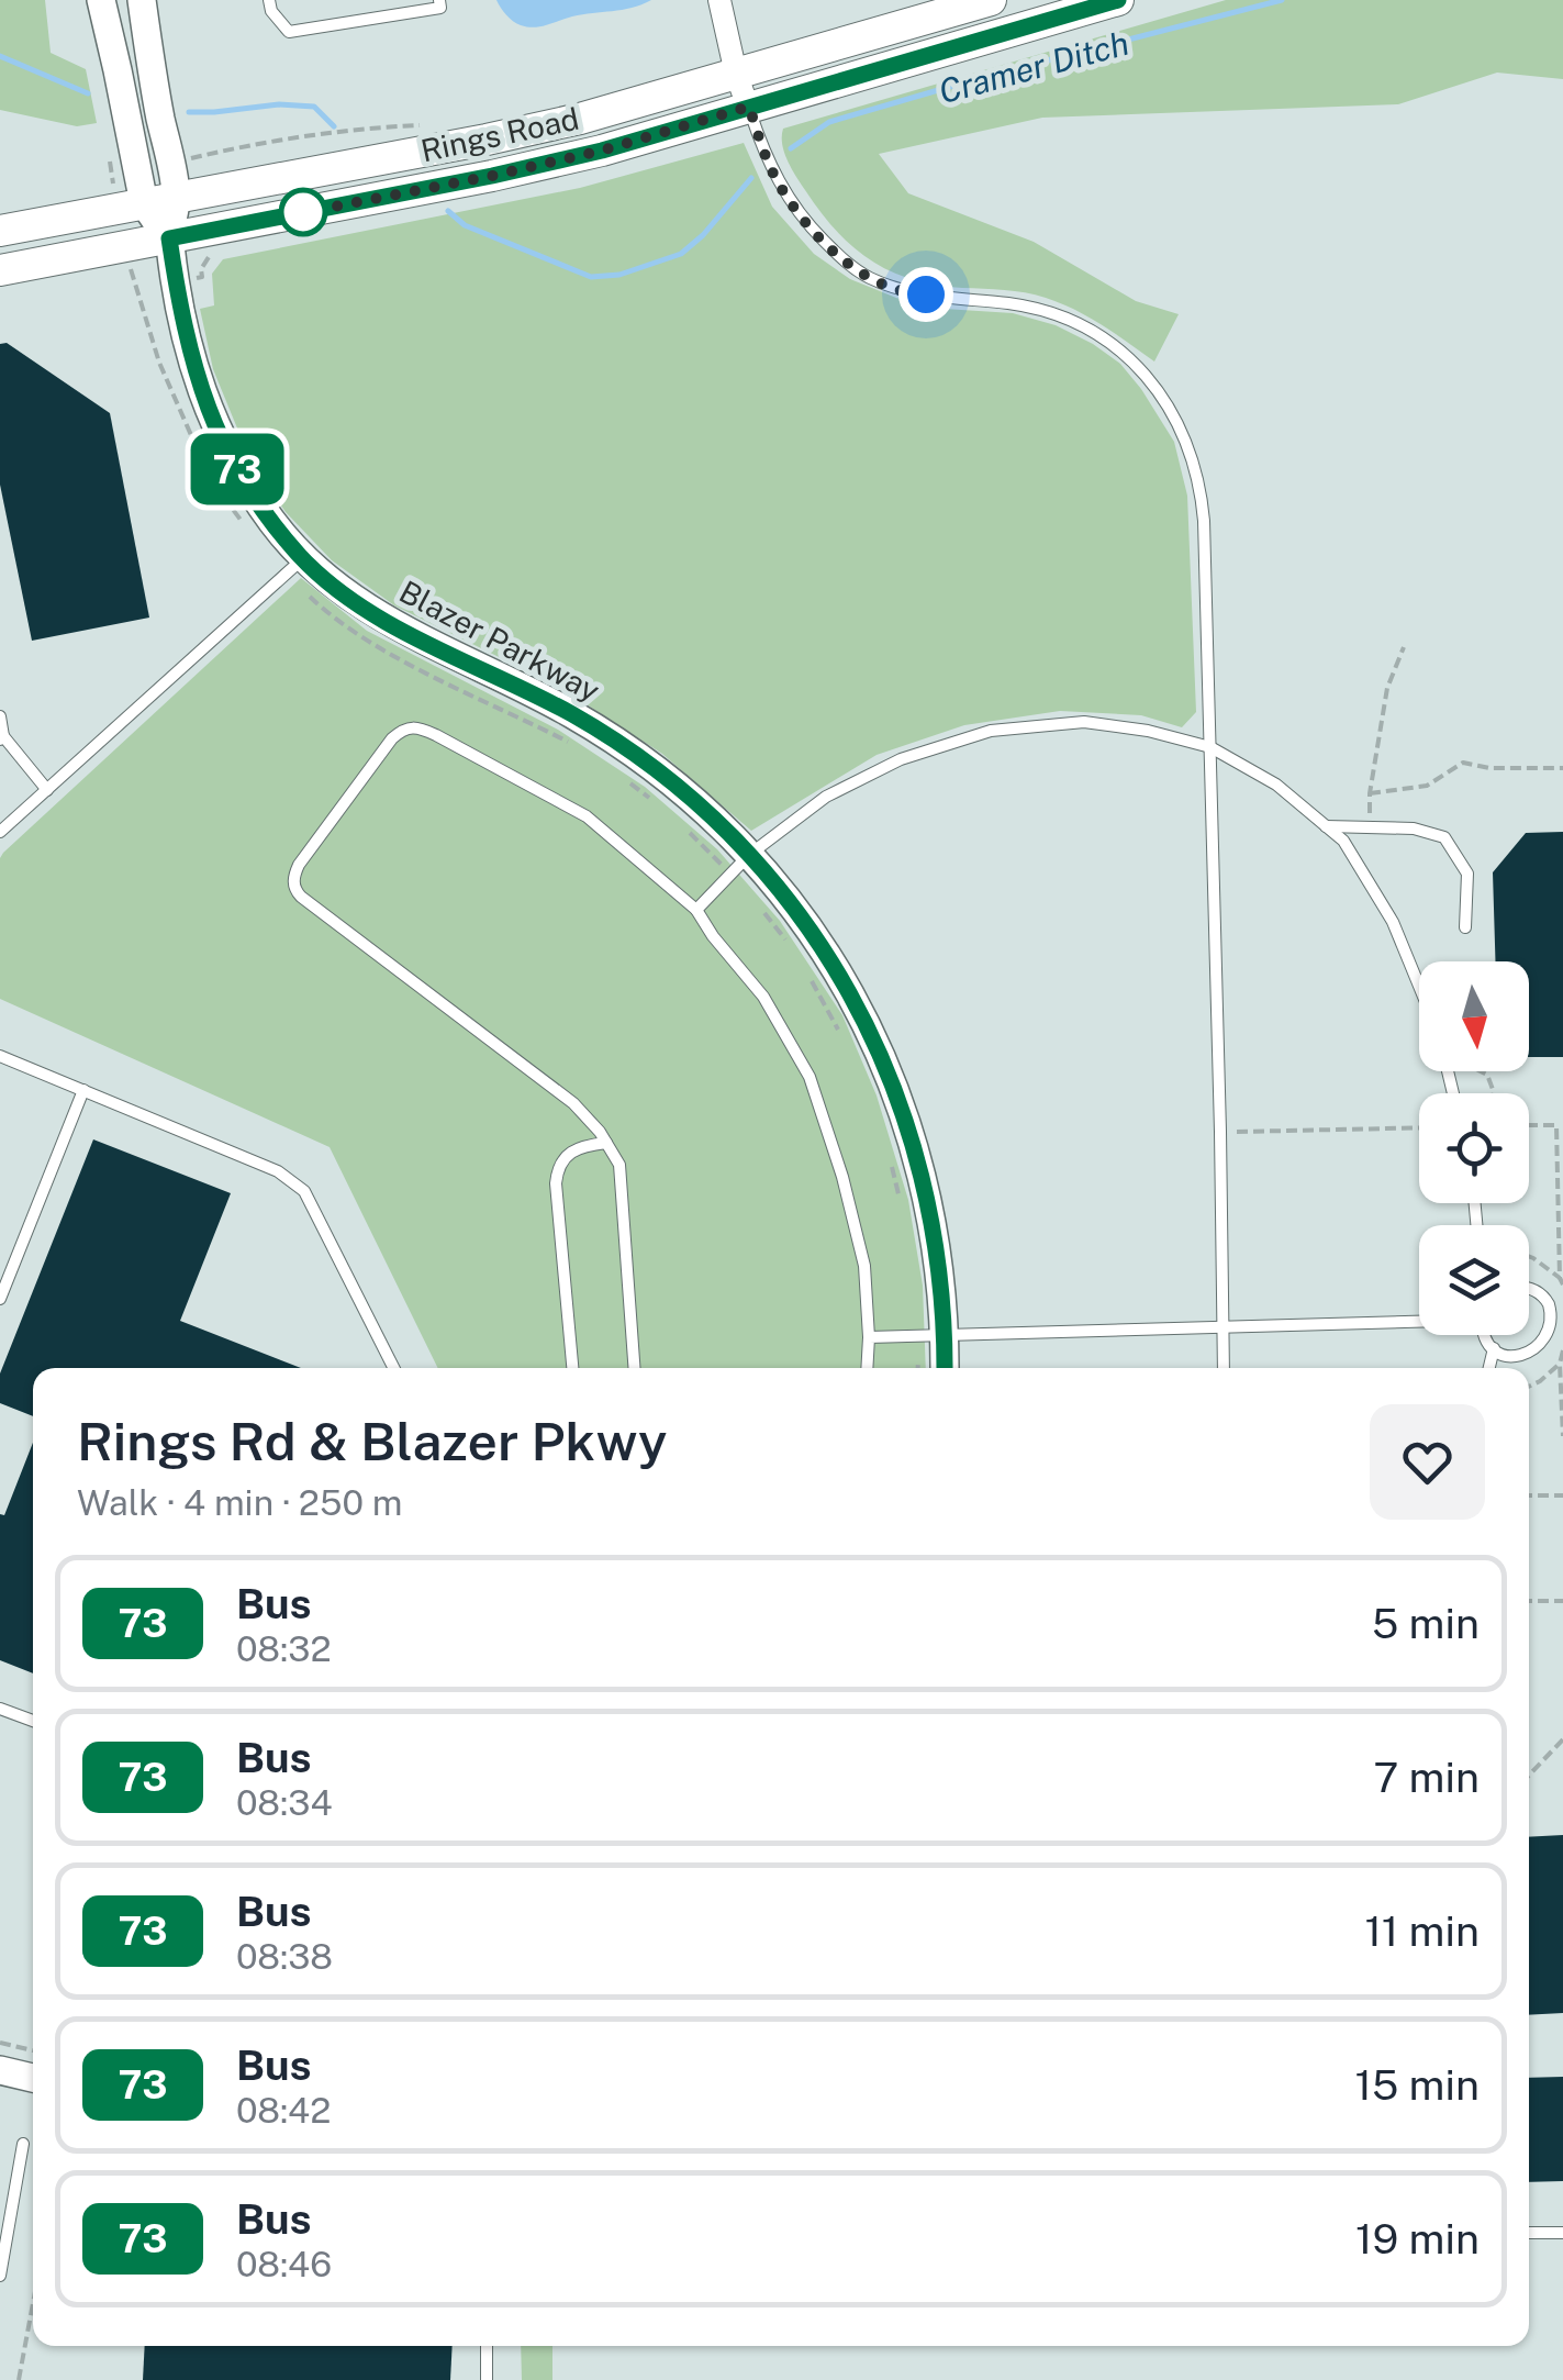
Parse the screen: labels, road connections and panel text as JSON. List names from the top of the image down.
{
  "streets": {
    "main road": ["Rings Road"],
    "street": ["Blazer Parkway"]
  },
  "crossings": [
    ["Rings Road", "Blazer Parkway"]
  ],
  "water": ["Cramer Ditch"],
  "lines": ["bus line 73"],
  "north": "bottom",
  "page": {
    "on_map": "73",
    "heading": ["Rings Rd & Blazer Pkwy", "Walk · 4 min · 250 m"],
    "list": [
      {
        "mark": "73",
        "name": "Bus",
        "note": "08:32",
        "value": "5 min"
      },
      {
        "mark": "73",
        "name": "Bus",
        "note": "08:34",
        "value": "7 min"
      },
      {
        "mark": "73",
        "name": "Bus",
        "note": "08:38",
        "value": "11 min"
      },
      {
        "mark": "73",
        "name": "Bus",
        "note": "08:42",
        "value": "15 min"
      },
      {
        "mark": "73",
        "name": "Bus",
        "note": "08:46",
        "value": "19 min"
      }
    ]
  }
}
